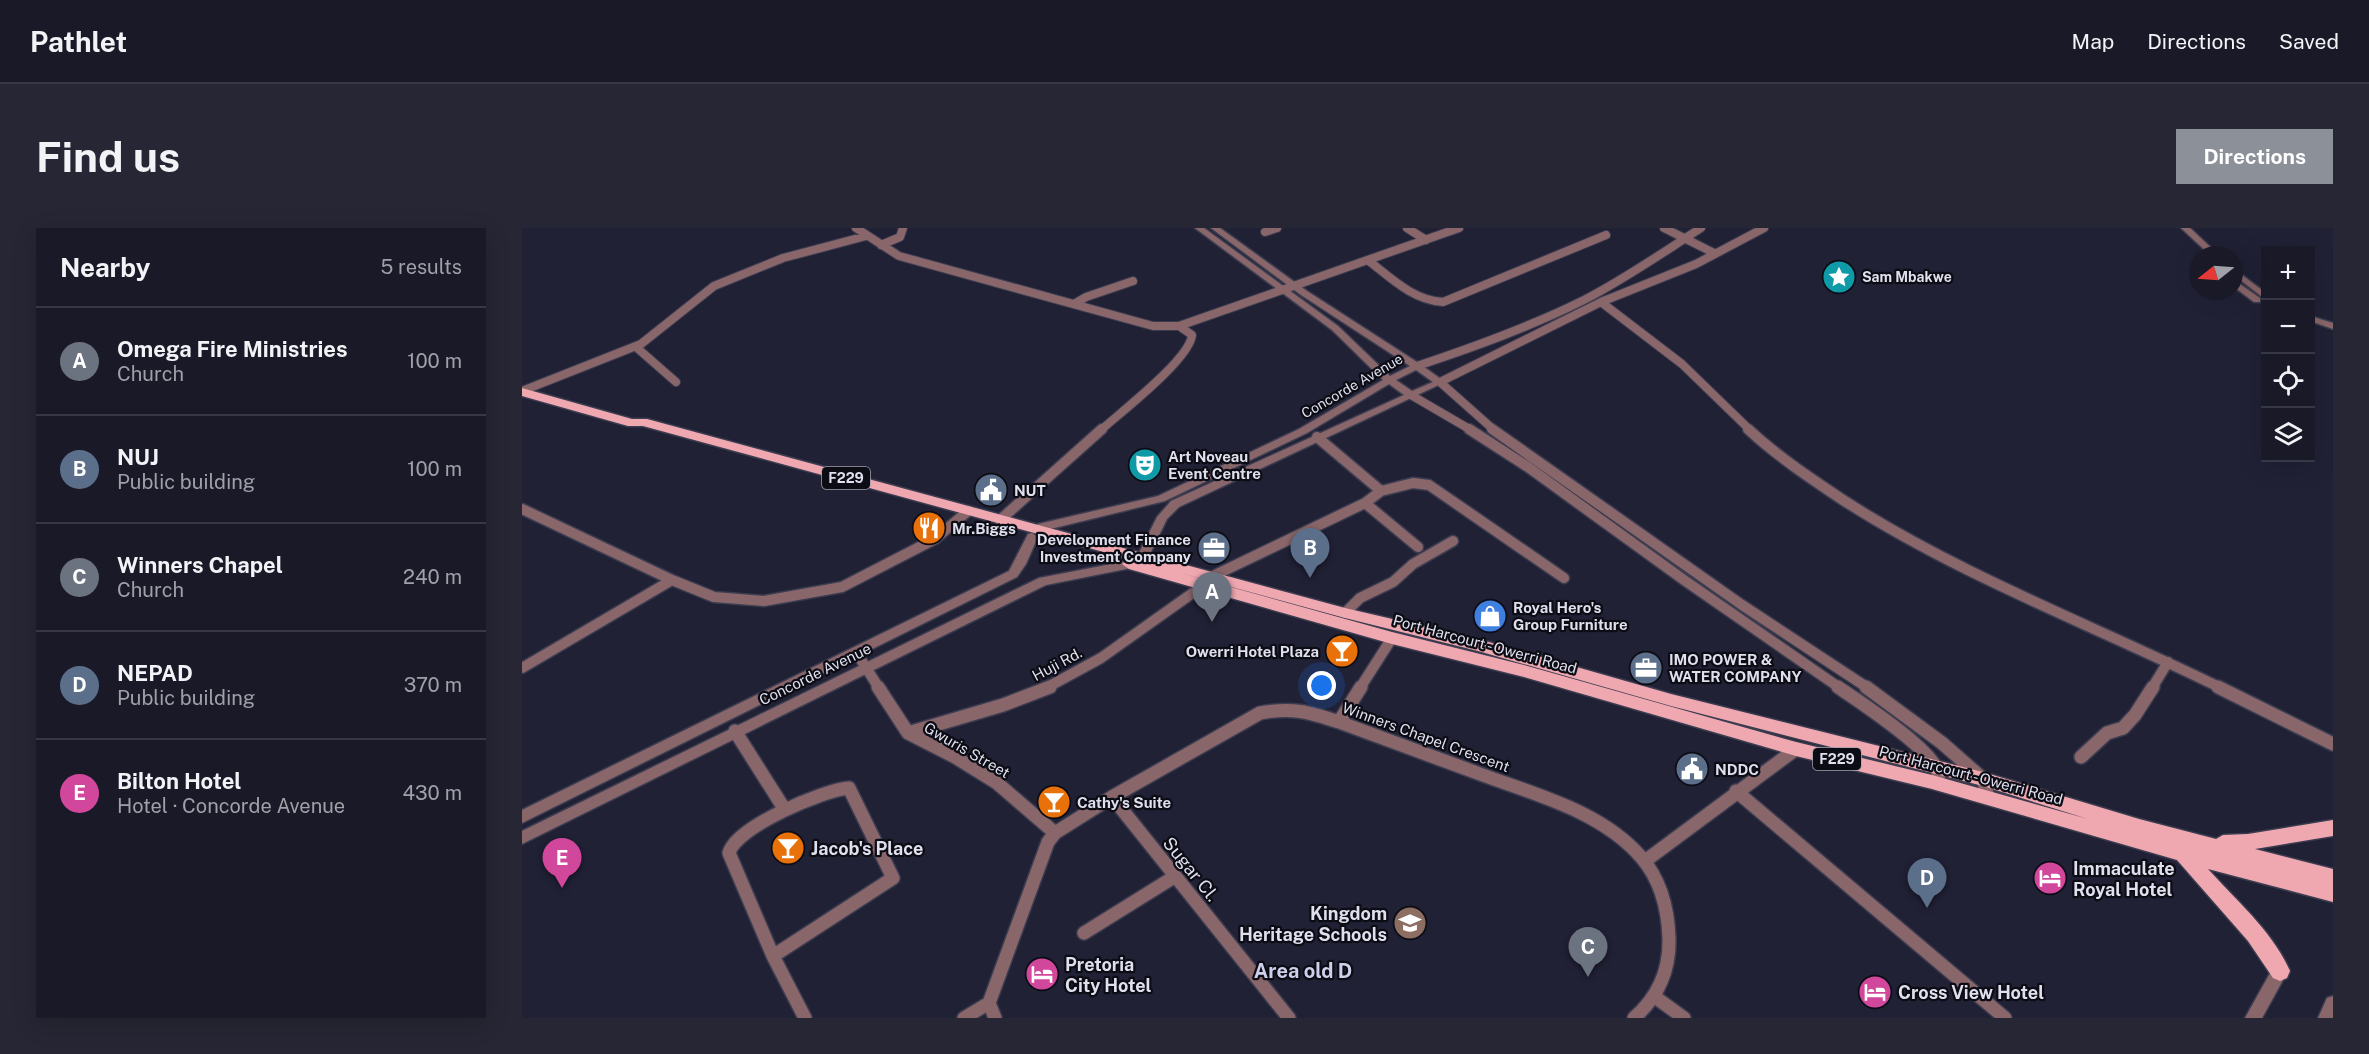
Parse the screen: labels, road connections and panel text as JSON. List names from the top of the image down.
{
  "streets": {
    "main road": ["F229", "Port Harcourt - Owerri Road"],
    "street": [
      "Concorde Avenue",
      "Huji Rd.",
      "Winners Chapel Crescent",
      "Gwuris Street",
      "Sugar Cl."
    ]
  },
  "crossings": [
    ["Concorde Avenue", "Port Harcourt - Owerri Road"],
    ["Concorde Avenue", "Gwuris Street"],
    ["Port Harcourt - Owerri Road", "Huji Rd."],
    ["Huji Rd.", "Gwuris Street"],
    ["Winners Chapel Crescent", "Gwuris Street"],
    ["Winners Chapel Crescent", "Sugar Cl."]
  ],
  "districts": ["Area old D"],
  "places": {
    "place": ["Sam Mbakwe"],
    "theatre": ["Art Noveau Event Centre"],
    "public building": ["NUT", "NDDC"],
    "restaurant": ["Mr.Biggs"],
    "office": ["Development Finance Investment Company", "IMO POWER & WATER COMPANY"],
    "shop": ["Royal Hero's Group Furniture"],
    "bar": ["Owerri Hotel Plaza", "Cathy's Suite", "Jacob's Place"],
    "hotel": ["Immaculate Royal Hotel", "Pretoria City Hotel", "Cross View Hotel"],
    "school or university": ["Kingdom Heritage Schools"]
  },
  "north": "left",
  "page": {
    "header": "Pathlet",
    "nav": ["Map", "Directions", "Saved"],
    "buttons": "Directions",
    "title": "Find us",
    "heading": ["Nearby", "5 results"],
    "map_buttons": ["+", "−"],
    "list": [
      {
        "mark": "A",
        "name": "Omega Fire Ministries",
        "note": "Church",
        "value": "100 m"
      },
      {
        "mark": "B",
        "name": "NUJ",
        "note": "Public building",
        "value": "100 m"
      },
      {
        "mark": "C",
        "name": "Winners Chapel",
        "note": "Church",
        "value": "240 m"
      },
      {
        "mark": "D",
        "name": "NEPAD",
        "note": "Public building",
        "value": "370 m"
      },
      {
        "mark": "E",
        "name": "Bilton Hotel",
        "note": "Hotel · Concorde Avenue",
        "value": "430 m"
      }
    ],
    "pins": [
      "B",
      "A",
      "E",
      "D",
      "C"
    ]
  }
}
